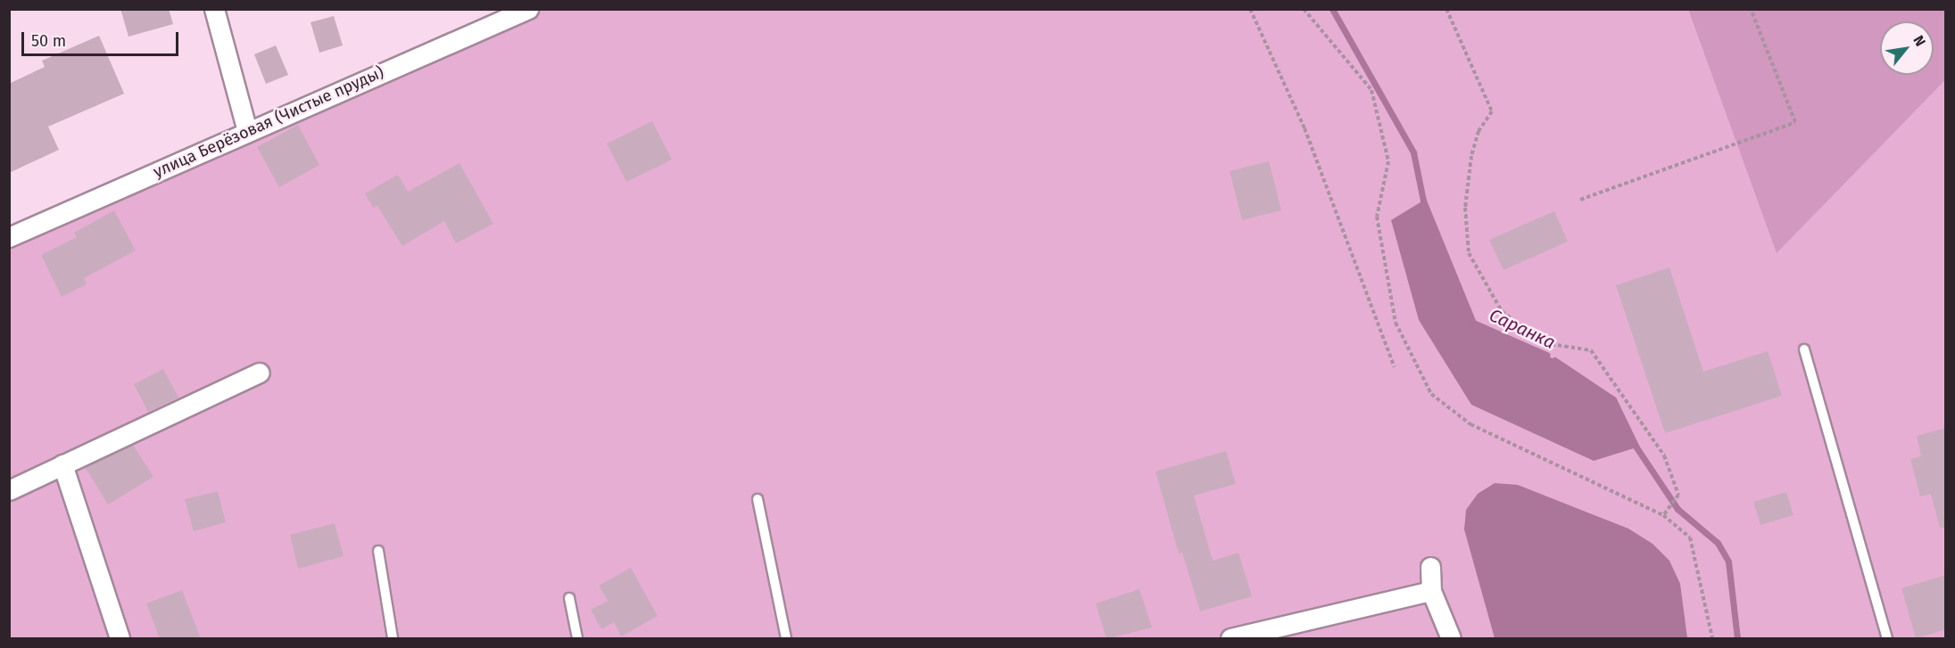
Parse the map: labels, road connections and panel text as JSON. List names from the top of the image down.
{
  "streets": {
    "street": ["улица Берёзовая (Чистые пруды)"]
  },
  "water": ["Саранка"],
  "scale_bar": "50 m",
  "north": "top right"
}
